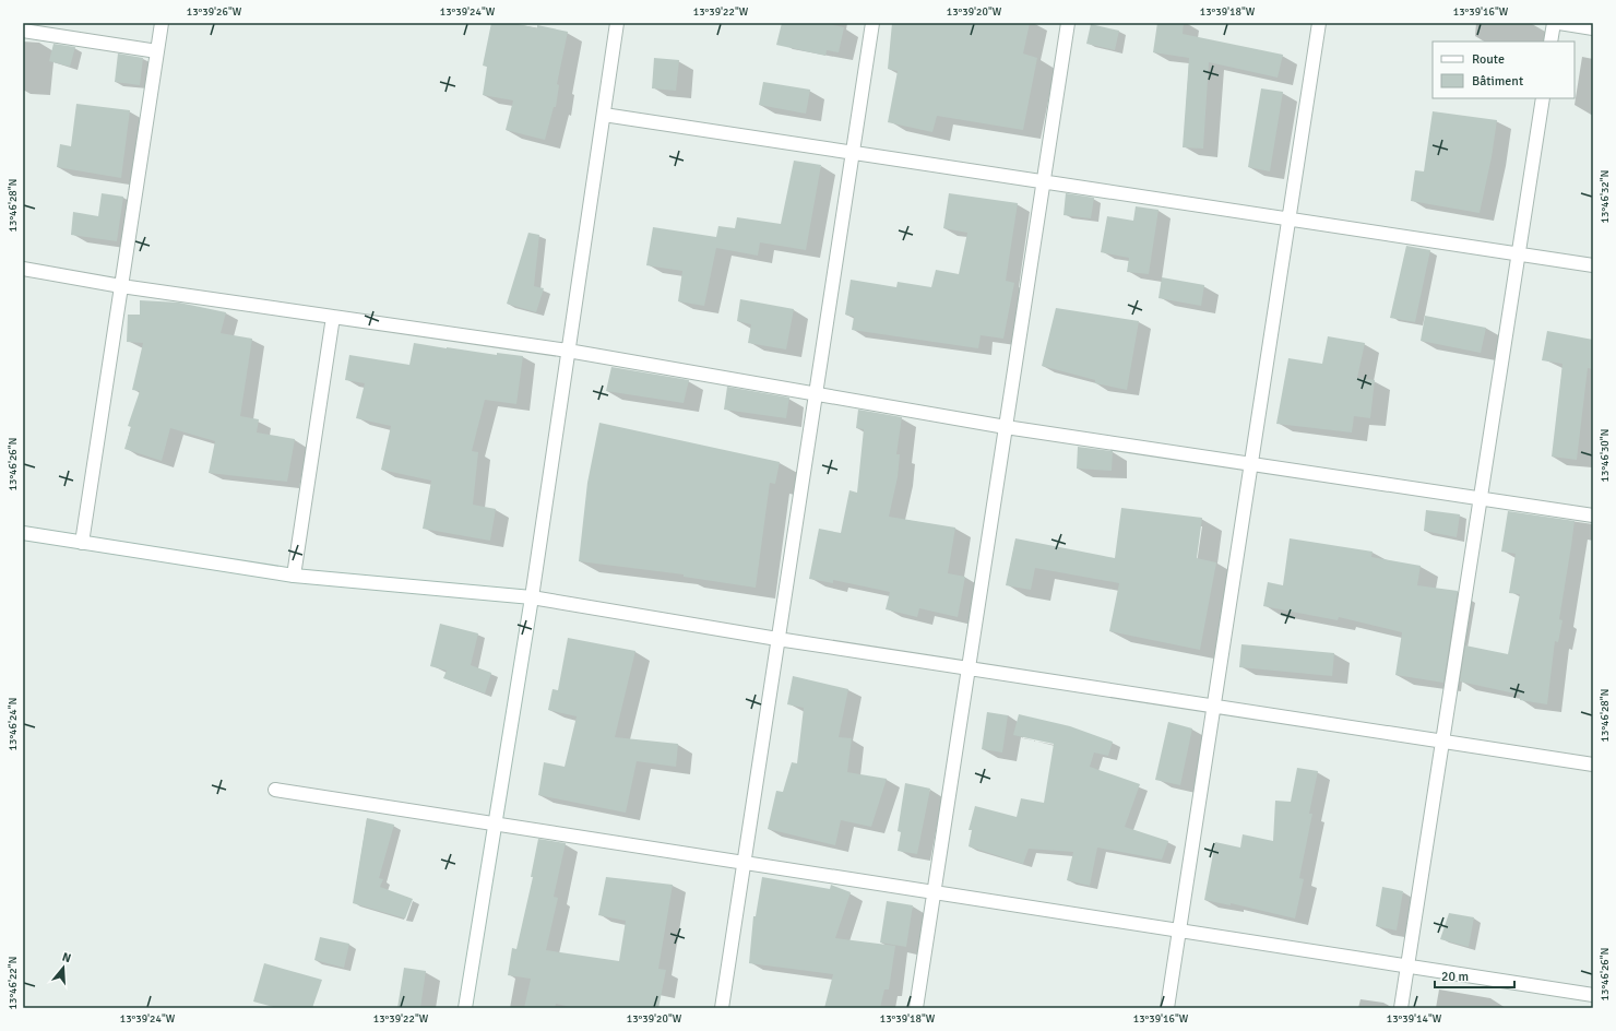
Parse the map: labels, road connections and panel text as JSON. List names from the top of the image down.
{
  "legend": ["Route", "Bâtiment"],
  "scale_bar": "20 m",
  "north": "top",
  "coordinates": [
    "13°39'26\"W",
    "13°39'24\"W",
    "13°39'22\"W",
    "13°39'20\"W",
    "13°39'18\"W",
    "13°39'16\"W",
    "13°46'32\"N",
    "13°46'28\"N",
    "13°46'30\"N",
    "13°46'26\"N",
    "13°46'24\"N",
    "13°46'22\"N",
    "13°39'14\"W"
  ]
}
